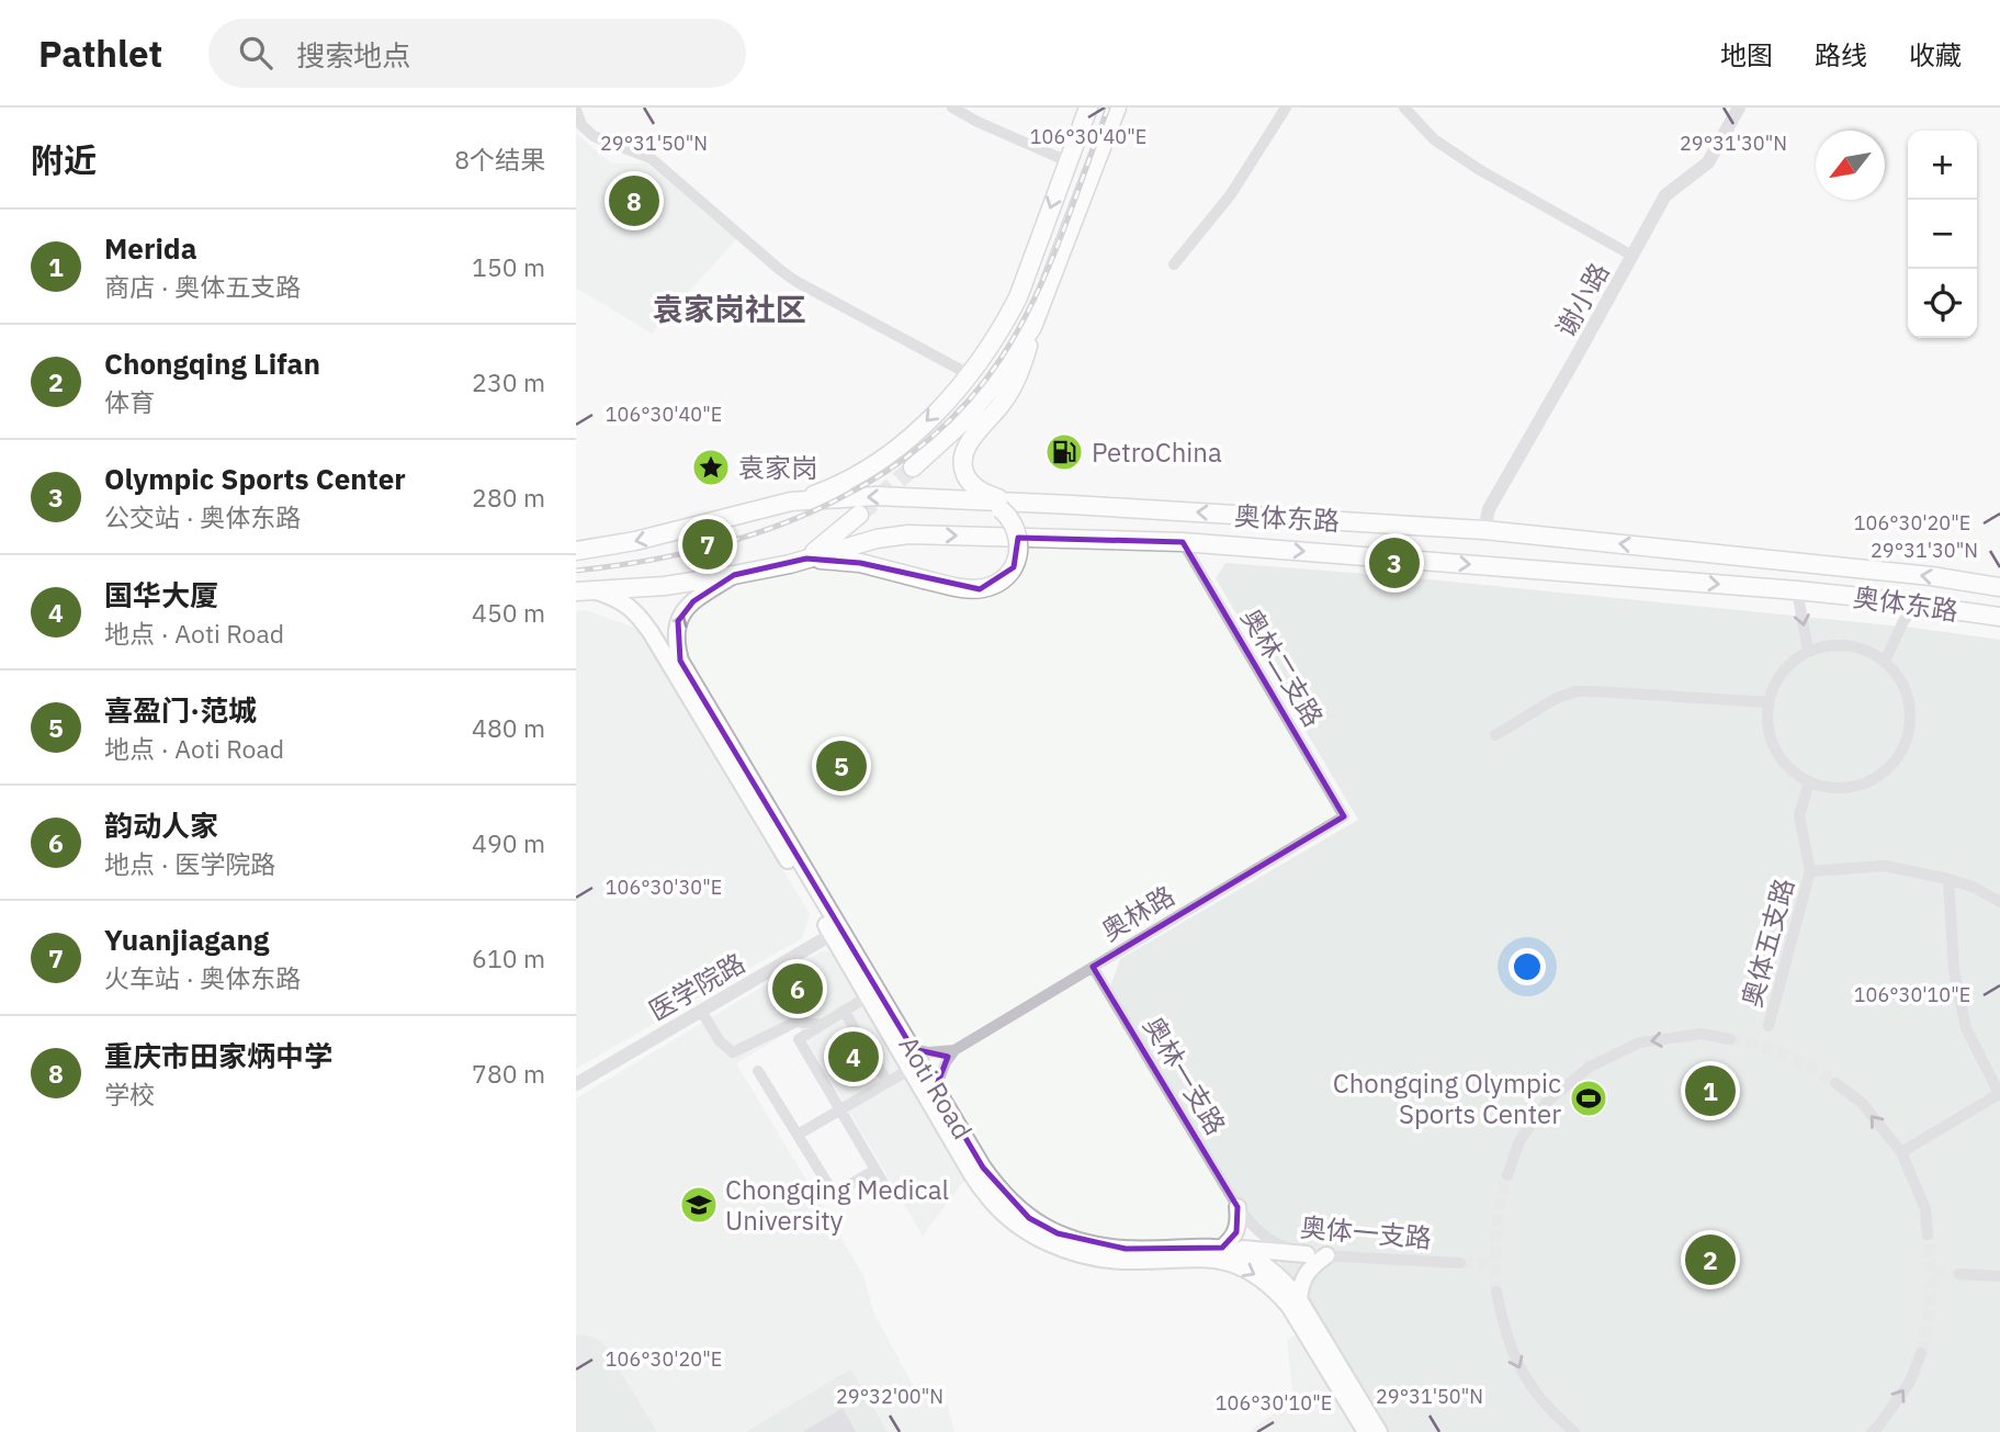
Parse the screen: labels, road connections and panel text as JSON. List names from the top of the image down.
{
  "streets": {
    "main road": ["奥体东路", "Aoti Road"],
    "street": [
      "谢小路",
      "奥林二支路",
      "奥林路",
      "奥体五支路",
      "医学院路",
      "奥林一支路",
      "奥体一支路"
    ]
  },
  "crossings": [
    ["谢小路", "奥体东路"],
    ["奥体东路", "奥林二支路"],
    ["奥体东路", "Aoti Road"],
    ["奥林二支路", "奥林路"],
    ["奥林路", "奥林一支路"],
    ["医学院路", "Aoti Road"],
    ["奥林一支路", "奥体一支路"]
  ],
  "districts": ["袁家岗社区"],
  "places": {
    "fuel station": ["PetroChina"],
    "place": ["袁家岗"],
    "sports": ["Chongqing Olympic Sports Center"],
    "school or university": ["Chongqing Medical University"]
  },
  "north": "bottom left",
  "page": {
    "header": "Pathlet",
    "search": "搜索地点",
    "nav": ["地图", "路线", "收藏"],
    "heading": ["附近", "8个结果"],
    "map_buttons": ["+", "−"],
    "pins": [
      "8",
      "7",
      "3",
      "5",
      "6",
      "4",
      "1",
      "2"
    ],
    "list": [
      {
        "mark": "1",
        "name": "Merida",
        "note": "商店 · 奥体五支路",
        "value": "150 m"
      },
      {
        "mark": "2",
        "name": "Chongqing Lifan",
        "note": "体育",
        "value": "230 m"
      },
      {
        "mark": "3",
        "name": "Olympic Sports Center",
        "note": "公交站 · 奥体东路",
        "value": "280 m"
      },
      {
        "mark": "4",
        "name": "国华大厦",
        "note": "地点 · Aoti Road",
        "value": "450 m"
      },
      {
        "mark": "5",
        "name": "喜盈门·范城",
        "note": "地点 · Aoti Road",
        "value": "480 m"
      },
      {
        "mark": "6",
        "name": "韵动人家",
        "note": "地点 · 医学院路",
        "value": "490 m"
      },
      {
        "mark": "7",
        "name": "Yuanjiagang",
        "note": "火车站 · 奥体东路",
        "value": "610 m"
      },
      {
        "mark": "8",
        "name": "重庆市田家炳中学",
        "note": "学校",
        "value": "780 m"
      }
    ]
  },
  "coordinates": [
    "106°30'40\"E",
    "29°31'50\"N",
    "29°31'30\"N",
    "106°30'20\"E",
    "106°30'30\"E",
    "106°30'10\"E",
    "29°32'00\"N"
  ]
}
